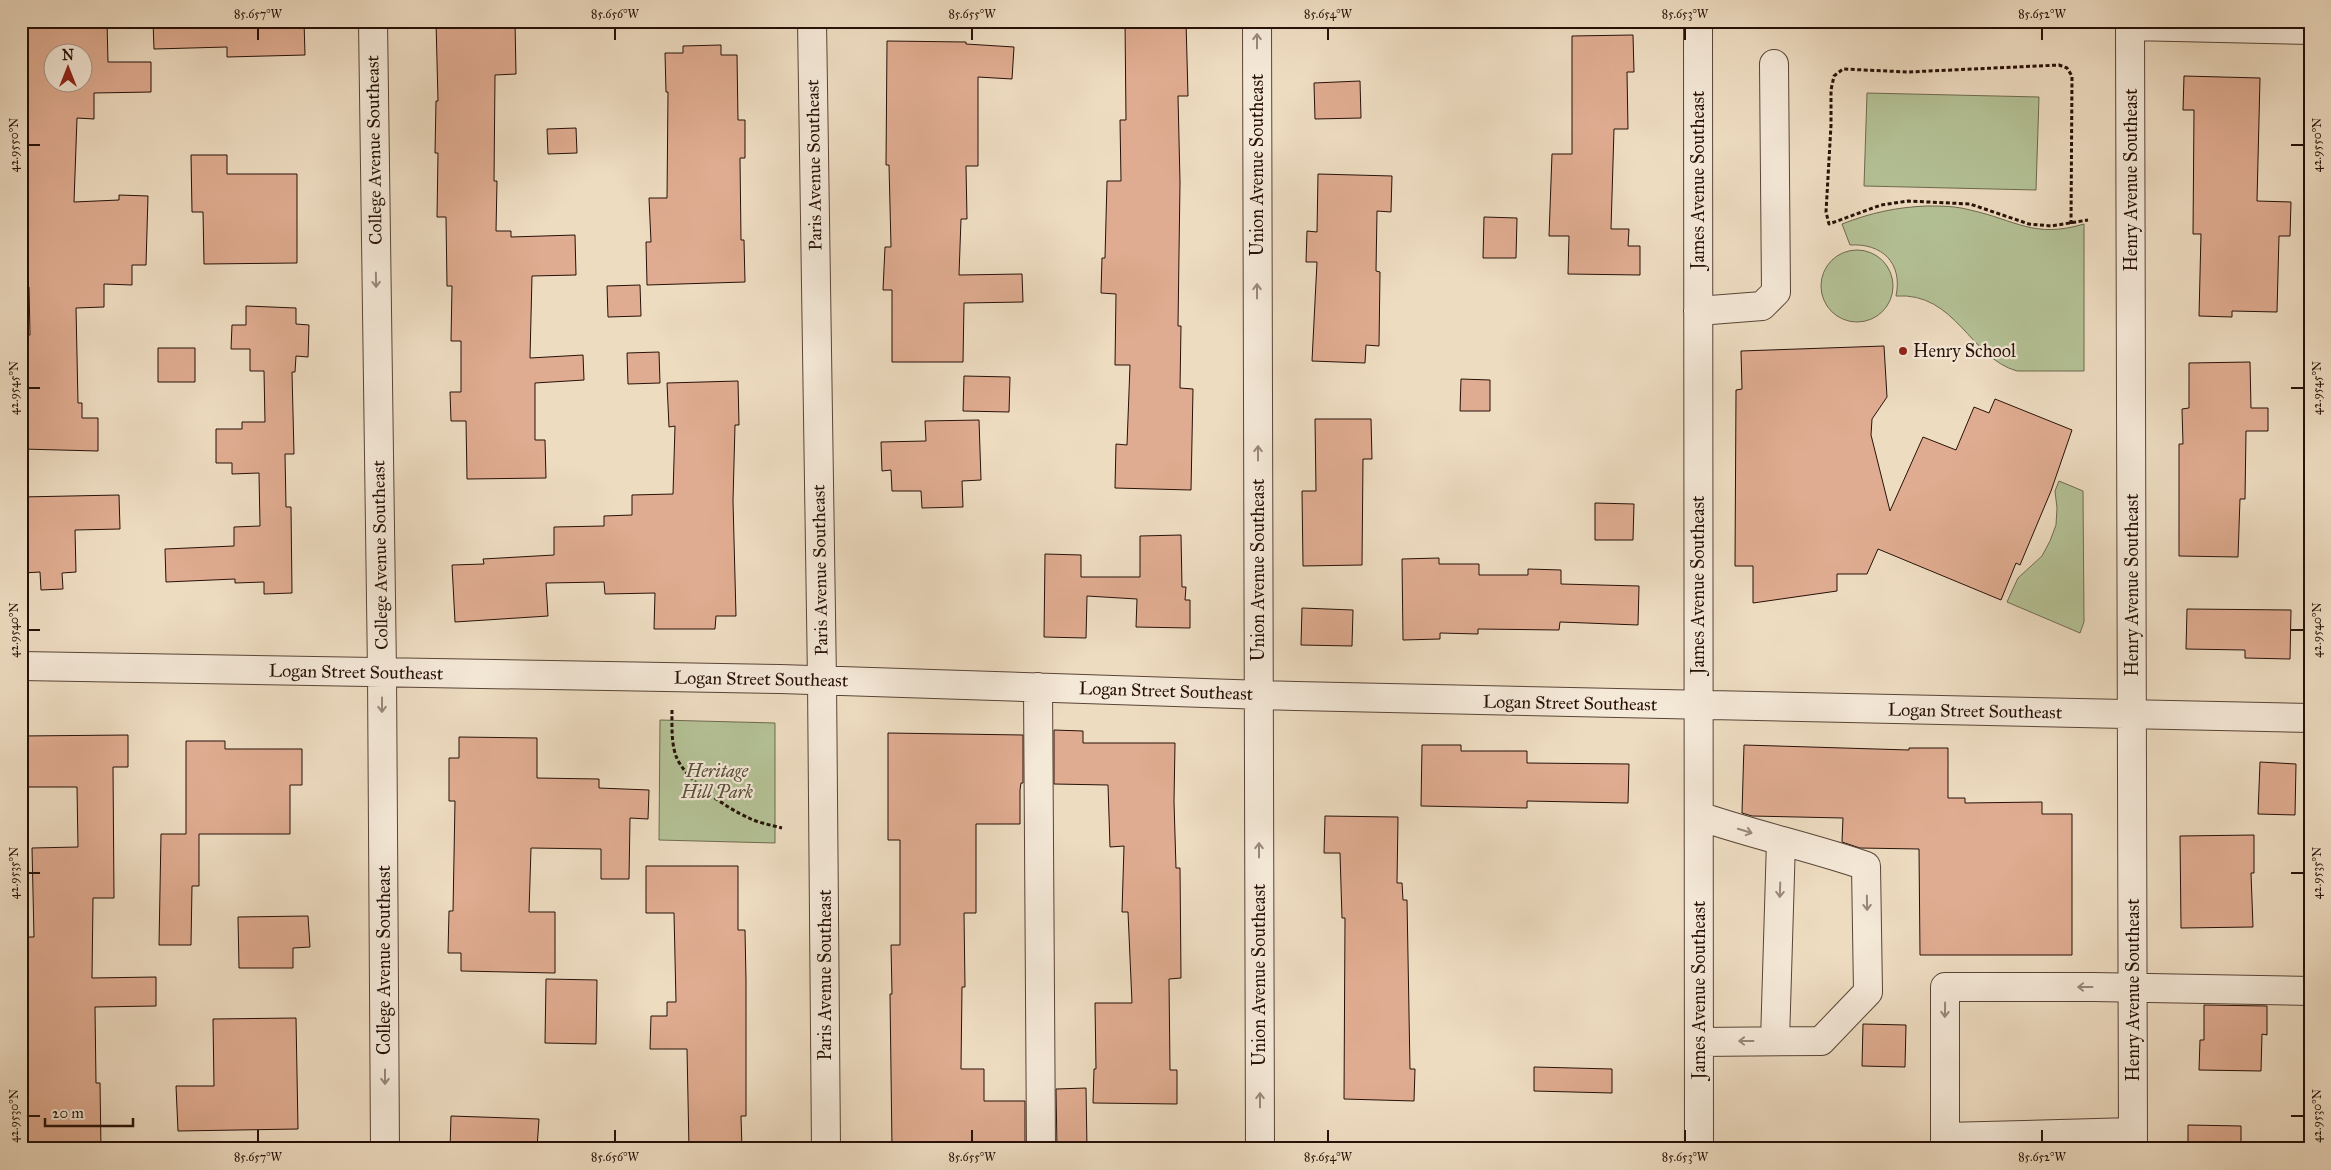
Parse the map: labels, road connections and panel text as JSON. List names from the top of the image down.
{
  "streets": {
    "street": [
      "College Avenue Southeast",
      "Paris Avenue Southeast",
      "Union Avenue Southeast",
      "James Avenue Southeast",
      "Henry Avenue Southeast",
      "Logan Street Southeast"
    ]
  },
  "crossings": [
    ["College Avenue Southeast", "Logan Street Southeast"],
    ["Paris Avenue Southeast", "Logan Street Southeast"],
    ["Union Avenue Southeast", "Logan Street Southeast"],
    ["James Avenue Southeast", "Logan Street Southeast"],
    ["Henry Avenue Southeast", "Logan Street Southeast"]
  ],
  "one_way": ["College Avenue Southeast"],
  "parks": ["Heritage Hill Park"],
  "places": ["Henry School"],
  "scale_bar": "20 m",
  "north": "top",
  "coordinates": [
    "85.657°W",
    "85.656°W",
    "85.655°W",
    "85.654°W",
    "85.653°W",
    "85.652°W",
    "42.9550°N",
    "42.9545°N",
    "42.9540°N",
    "42.9535°N",
    "42.9530°N"
  ]
}
